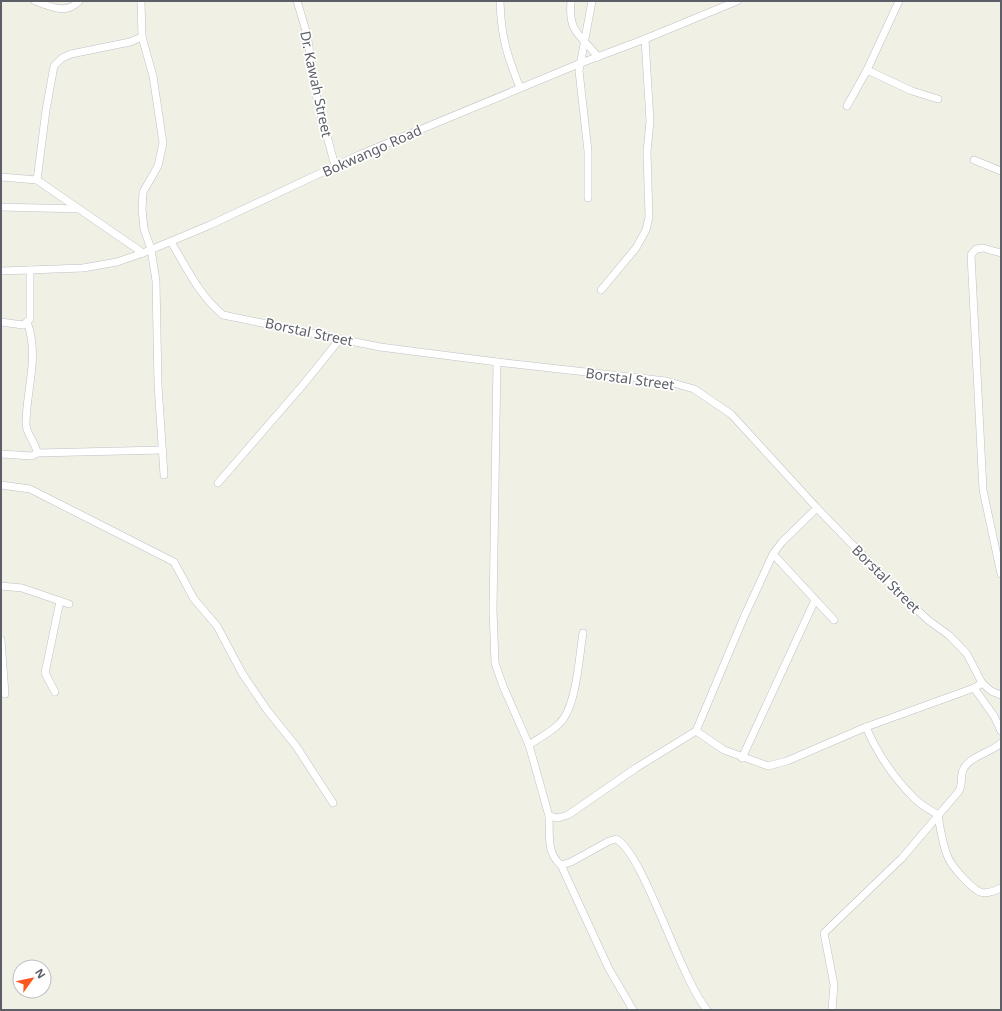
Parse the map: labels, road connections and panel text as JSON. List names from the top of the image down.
{
  "streets": {
    "street": ["Dr. Kawah Street", "Bokwango Road", "Borstal Street"]
  },
  "crossings": [
    ["Dr. Kawah Street", "Bokwango Road"],
    ["Bokwango Road", "Borstal Street"]
  ],
  "north": "top right"
}
